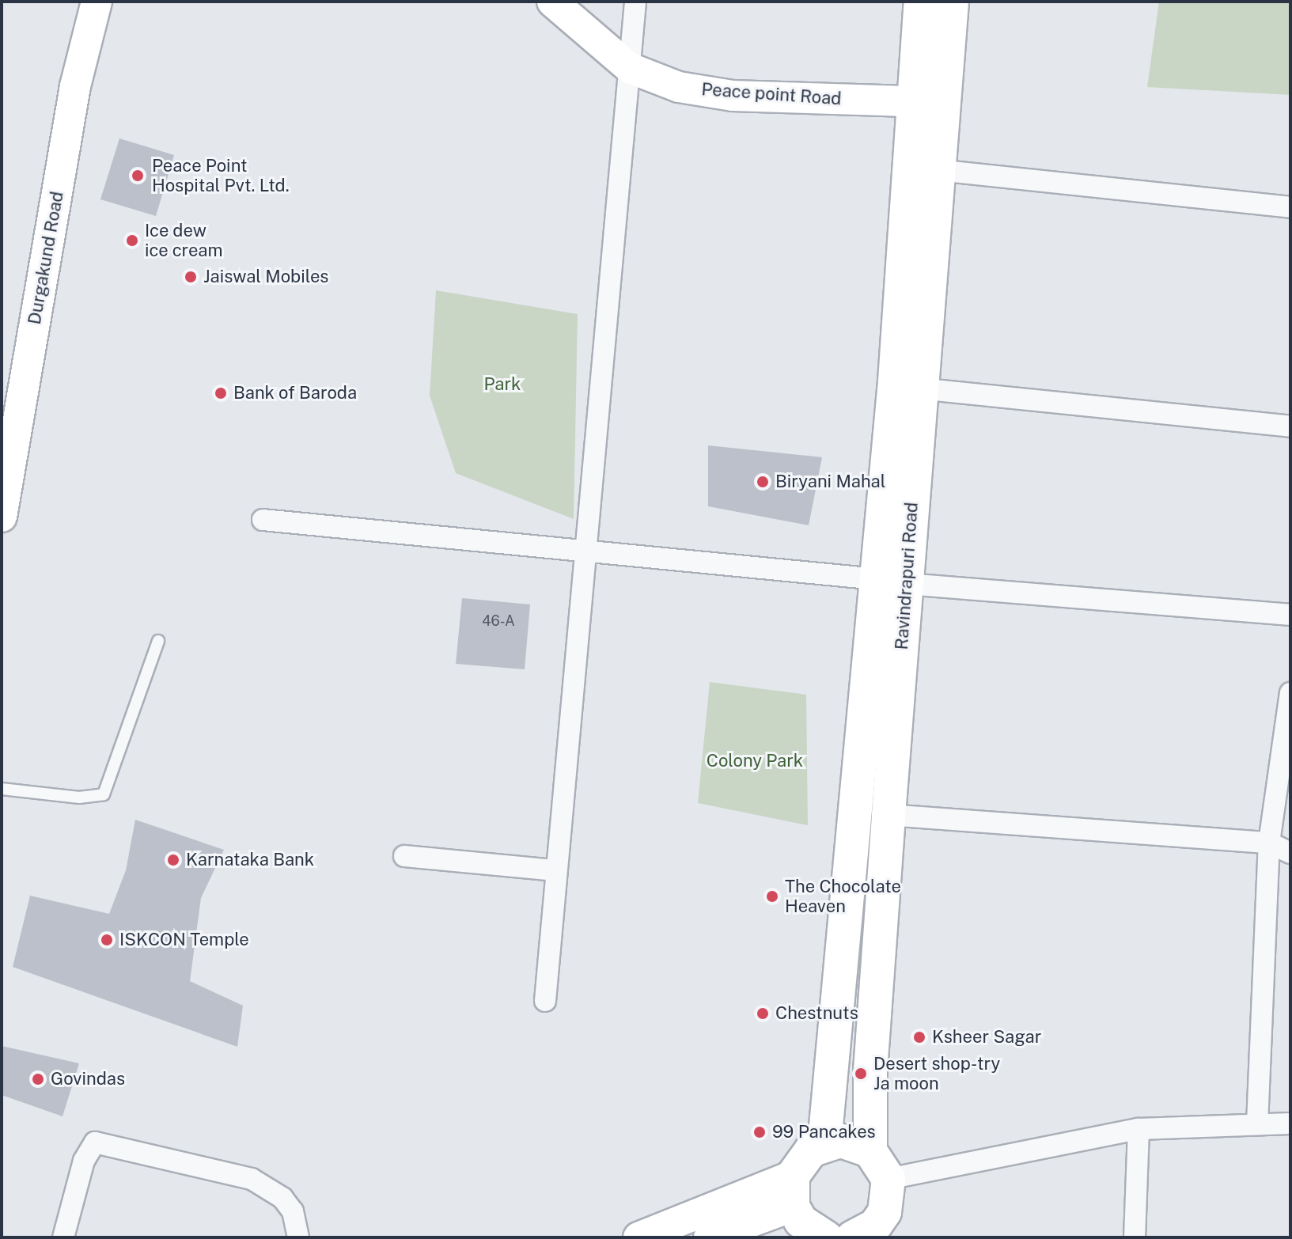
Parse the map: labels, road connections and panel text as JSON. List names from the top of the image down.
{
  "streets": {
    "main road": ["Ravindrapuri Road"],
    "street": ["Peace point Road", "Durgakund Road"]
  },
  "crossings": [
    ["Peace point Road", "Ravindrapuri Road"]
  ],
  "parks": ["Park", "Colony Park"],
  "places": [
    "Peace Point Hospital Pvt. Ltd.",
    "Ice dew ice cream",
    "Jaiswal Mobiles",
    "Bank of Baroda",
    "Biryani Mahal",
    "Karnataka Bank",
    "The Chocolate Heaven",
    "ISKCON Temple",
    "Chestnuts",
    "Ksheer Sagar",
    "Desert shop-try Ja moon",
    "Govindas",
    "99 Pancakes"
  ],
  "house_numbers": ["46-A"]
}
